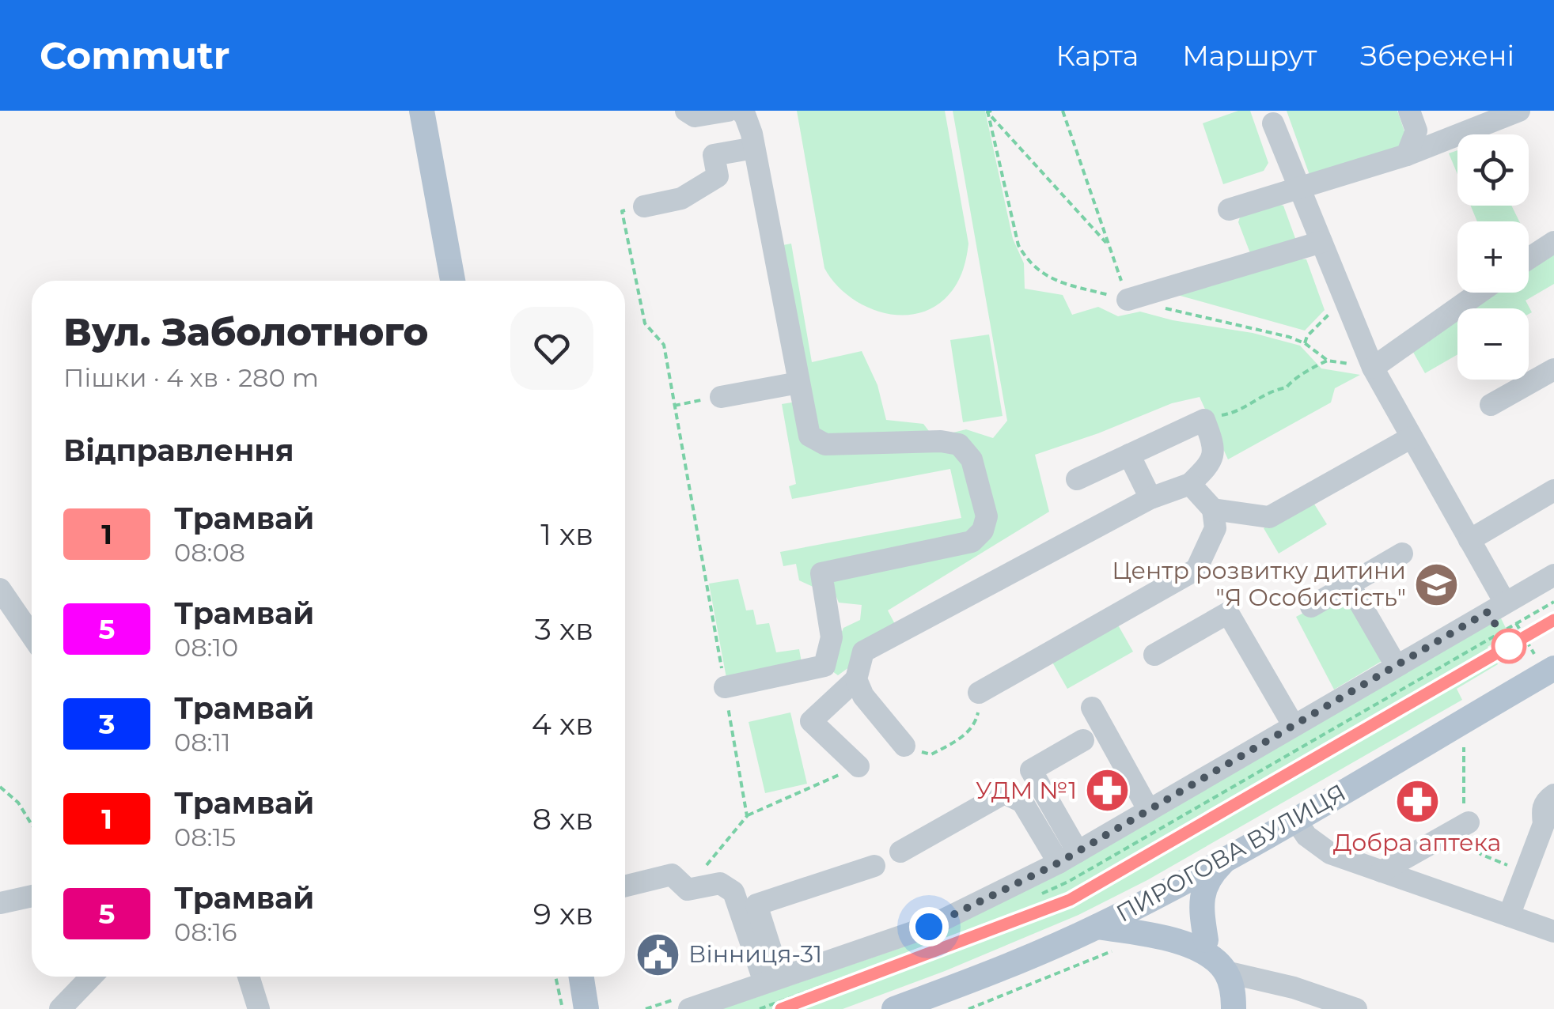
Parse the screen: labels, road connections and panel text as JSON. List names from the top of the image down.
{
  "streets": {
    "main road": ["ПИРОГОВА ВУЛИЦЯ"]
  },
  "places": {
    "school or university": ["Центр розвитку дитини \"Я Особистість\""],
    "pharmacy": ["УДМ №1", "Добра аптека"],
    "public building": ["Вінниця-31"]
  },
  "lines": ["tram line 1"],
  "page": {
    "header": "Commutr",
    "nav": ["Карта", "Маршрут", "Збережені"],
    "map_buttons": ["+", "−"],
    "heading": [
      ["Вул. Заболотного", "Пішки · 4 хв · 280 m"],
      "Відправлення"
    ],
    "list": [
      {
        "mark": "1",
        "name": "Трамвай",
        "note": "08:08",
        "value": "1 хв"
      },
      {
        "mark": "5",
        "name": "Трамвай",
        "note": "08:10",
        "value": "3 хв"
      },
      {
        "mark": "3",
        "name": "Трамвай",
        "note": "08:11",
        "value": "4 хв"
      },
      {
        "mark": "1",
        "name": "Трамвай",
        "note": "08:15",
        "value": "8 хв"
      },
      {
        "mark": "5",
        "name": "Трамвай",
        "note": "08:16",
        "value": "9 хв"
      }
    ]
  }
}
